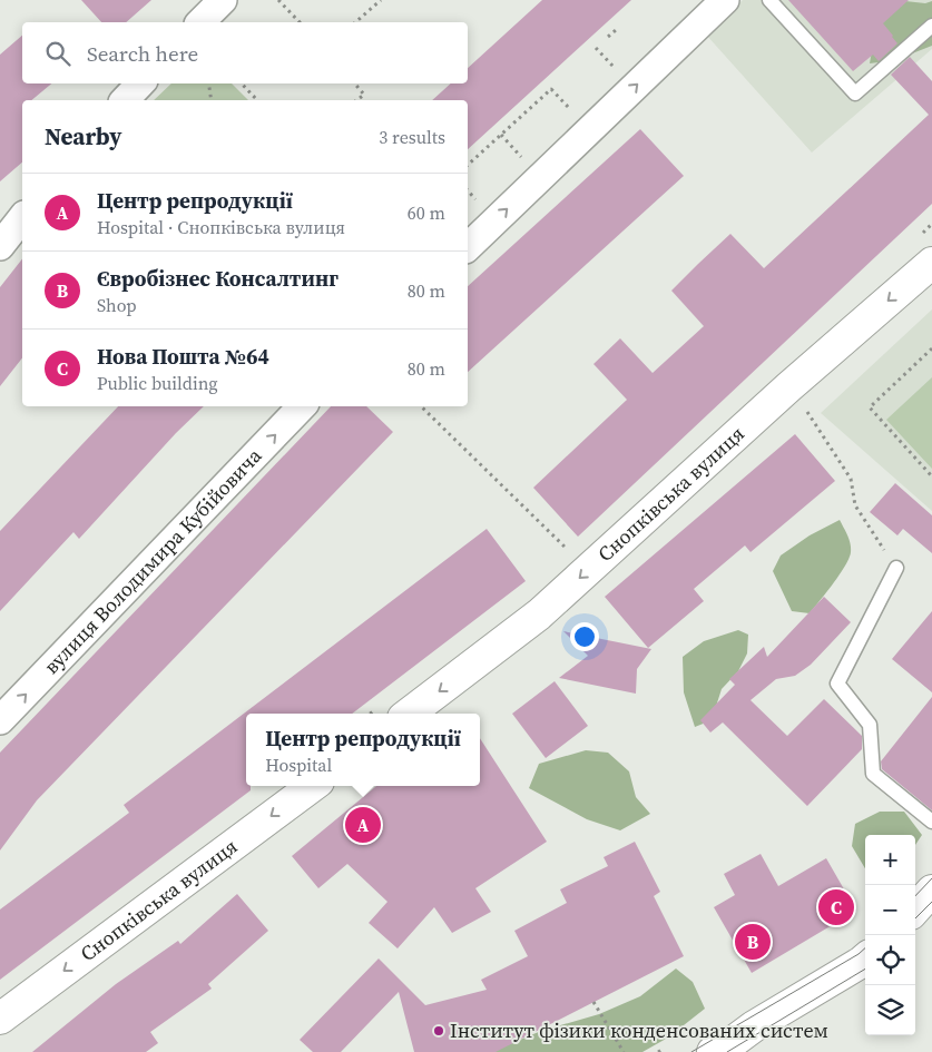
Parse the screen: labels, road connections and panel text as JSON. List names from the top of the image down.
{
  "streets": {
    "main road": ["Снопківська вулиця"],
    "street": ["вулиця Володимира Кубійовича"]
  },
  "one_way": ["Снопківська вулиця", "вулиця Володимира Кубійовича"],
  "places": ["Інститут фізики конденсованих систем"],
  "page": {
    "search": "Search here",
    "heading": ["Nearby", "3 results"],
    "list": [
      {
        "mark": "A",
        "name": "Центр репродукції",
        "note": "Hospital · Снопківська вулиця",
        "value": "60 m"
      },
      {
        "mark": "B",
        "name": "Євробізнес Консалтинг",
        "note": "Shop",
        "value": "80 m"
      },
      {
        "mark": "C",
        "name": "Нова Пошта №64",
        "note": "Public building",
        "value": "80 m"
      }
    ],
    "popup": ["Центр репродукції", "Hospital"],
    "pins": ["A", "C", "B"],
    "map_buttons": ["+", "−"]
  }
}
